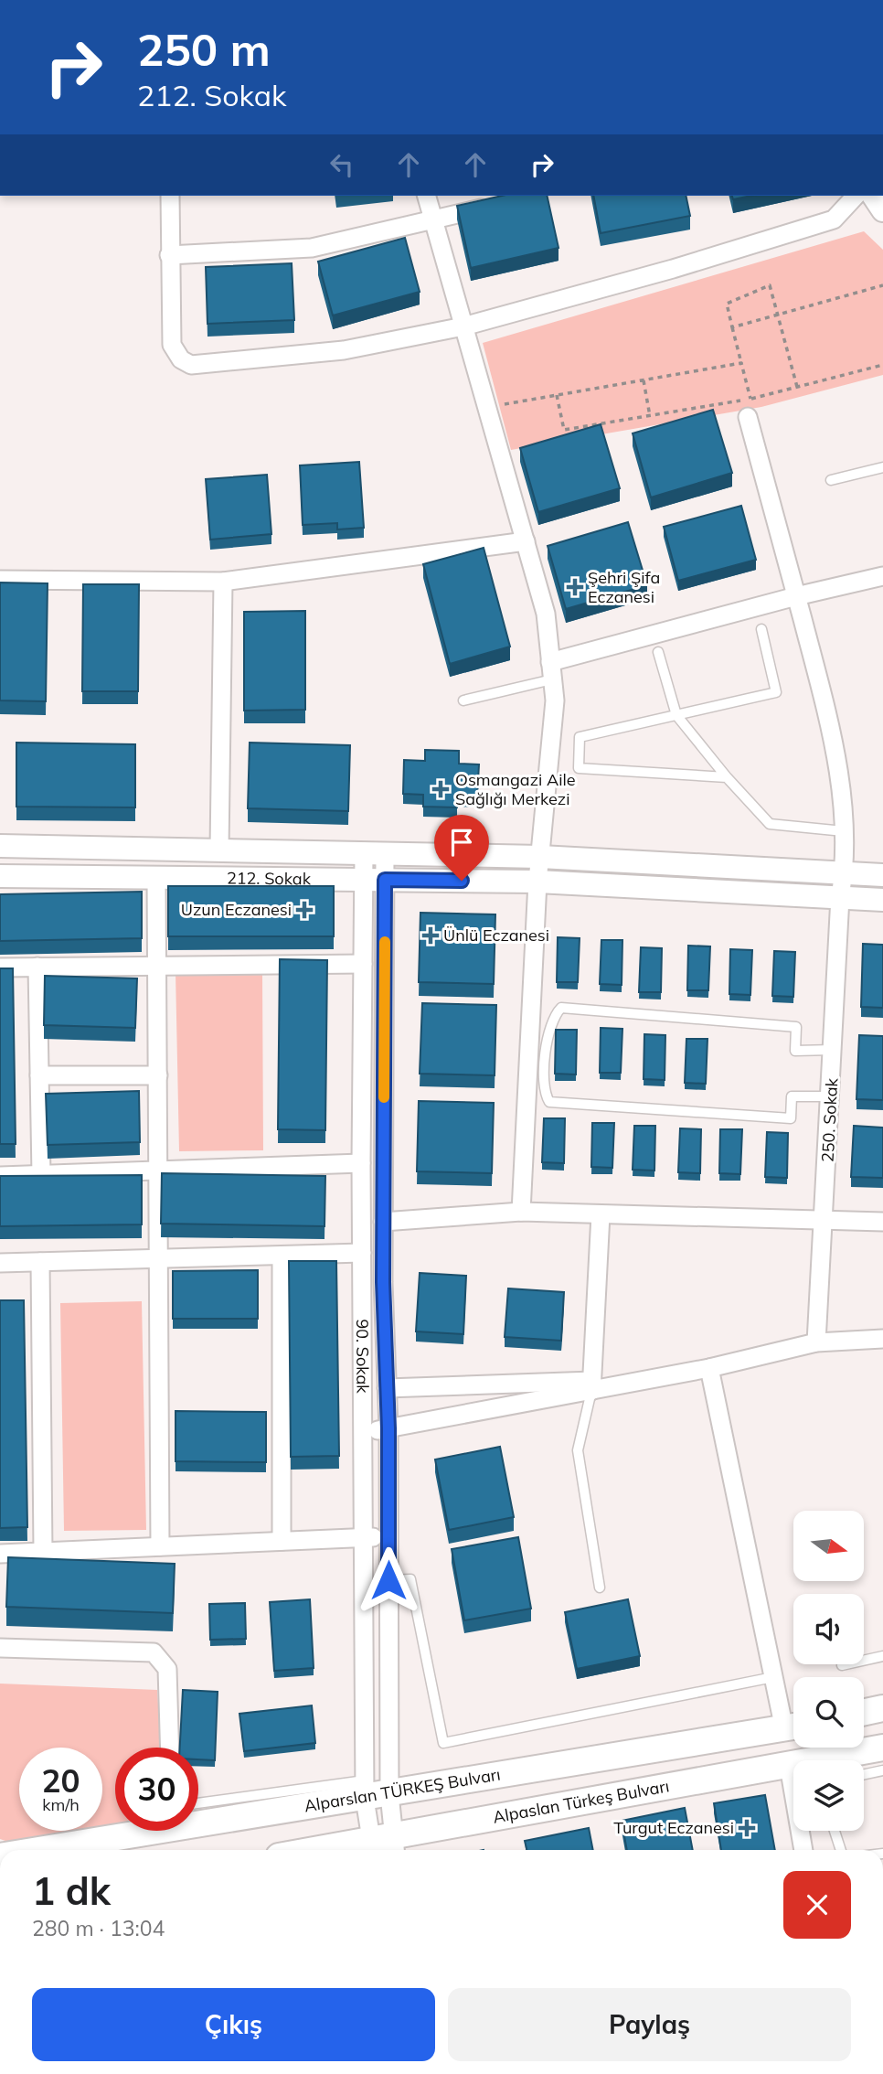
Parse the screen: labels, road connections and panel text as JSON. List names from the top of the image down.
{
  "streets": {
    "main road": ["Alparslan TÜRKEŞ Bulvarı", "Alpaslan Türkeş Bulvarı"],
    "street": ["212. Sokak", "250. Sokak", "90. Sokak"]
  },
  "crossings": [
    ["212. Sokak", "250. Sokak"],
    ["212. Sokak", "90. Sokak"],
    ["90. Sokak", "Alparslan TÜRKEŞ Bulvarı"],
    ["90. Sokak", "Alpaslan Türkeş Bulvarı"]
  ],
  "places": {
    "health": [
      "Şehri Şifa Eczanesi",
      "Osmangazi Aile Sağlığı Merkezi",
      "Uzun Eczanesi",
      "Ünlü Eczanesi",
      "Turgut Eczanesi"
    ]
  },
  "north": "right",
  "page": {
    "turn": ["250 m", "212. Sokak"],
    "speed": "20 km/h",
    "limit": "30",
    "heading": ["1 dk", "280 m · 13:04"],
    "buttons": ["Çıkış", "Paylaş"]
  }
}
